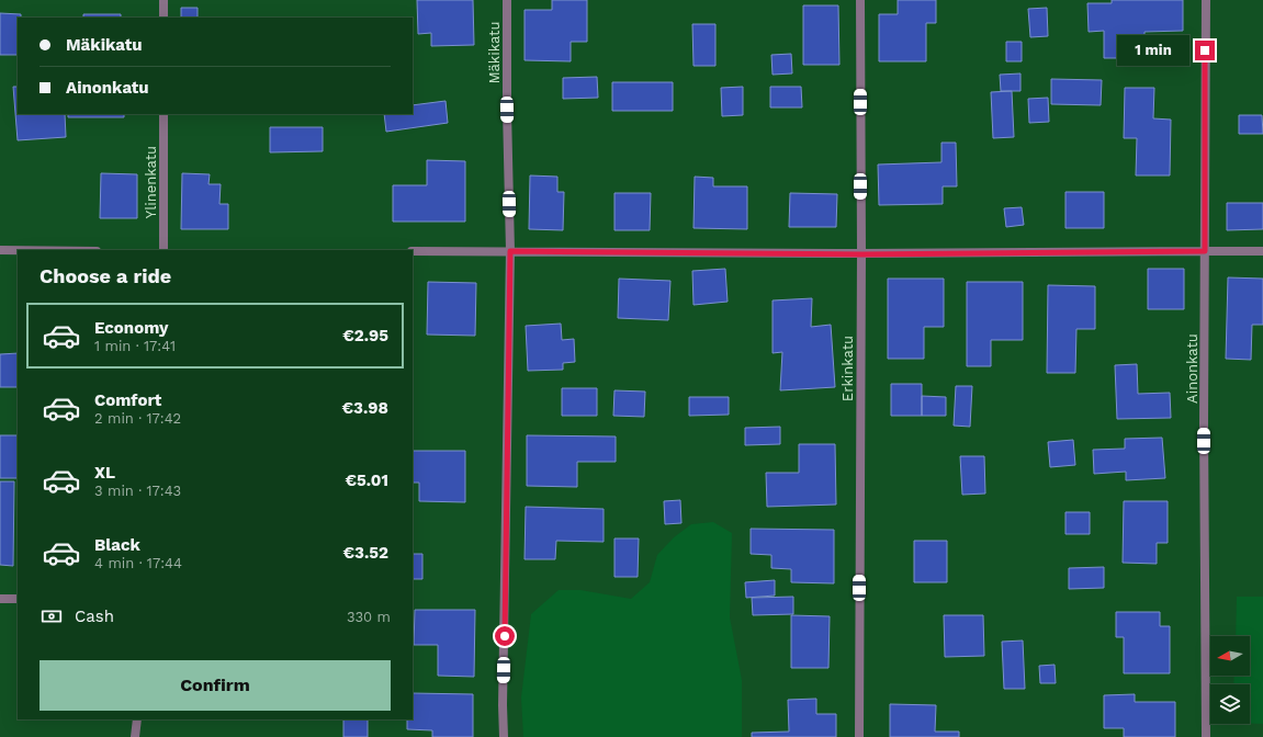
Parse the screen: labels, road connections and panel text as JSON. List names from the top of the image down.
{
  "streets": {
    "street": [
      "Mäkikatu",
      "Ylinenkatu",
      "Erkinkatu",
      "Ainonkatu"
    ]
  },
  "north": "left",
  "page": {
    "banner": ["Mäkikatu", "Ainonkatu"],
    "bubble": "1 min",
    "heading": "Choose a ride",
    "list": [
      {
        "name": "Economy",
        "note": "1 min · 17:41",
        "value": "€2.95"
      },
      {
        "name": "Comfort",
        "note": "2 min · 17:42",
        "value": "€3.98"
      },
      {
        "name": "XL",
        "note": "3 min · 17:43",
        "value": "€5.01"
      },
      {
        "name": "Black",
        "note": "4 min · 17:44",
        "value": "€3.52"
      }
    ],
    "pay": ["Cash", "330 m"],
    "buttons": "Confirm"
  }
}
